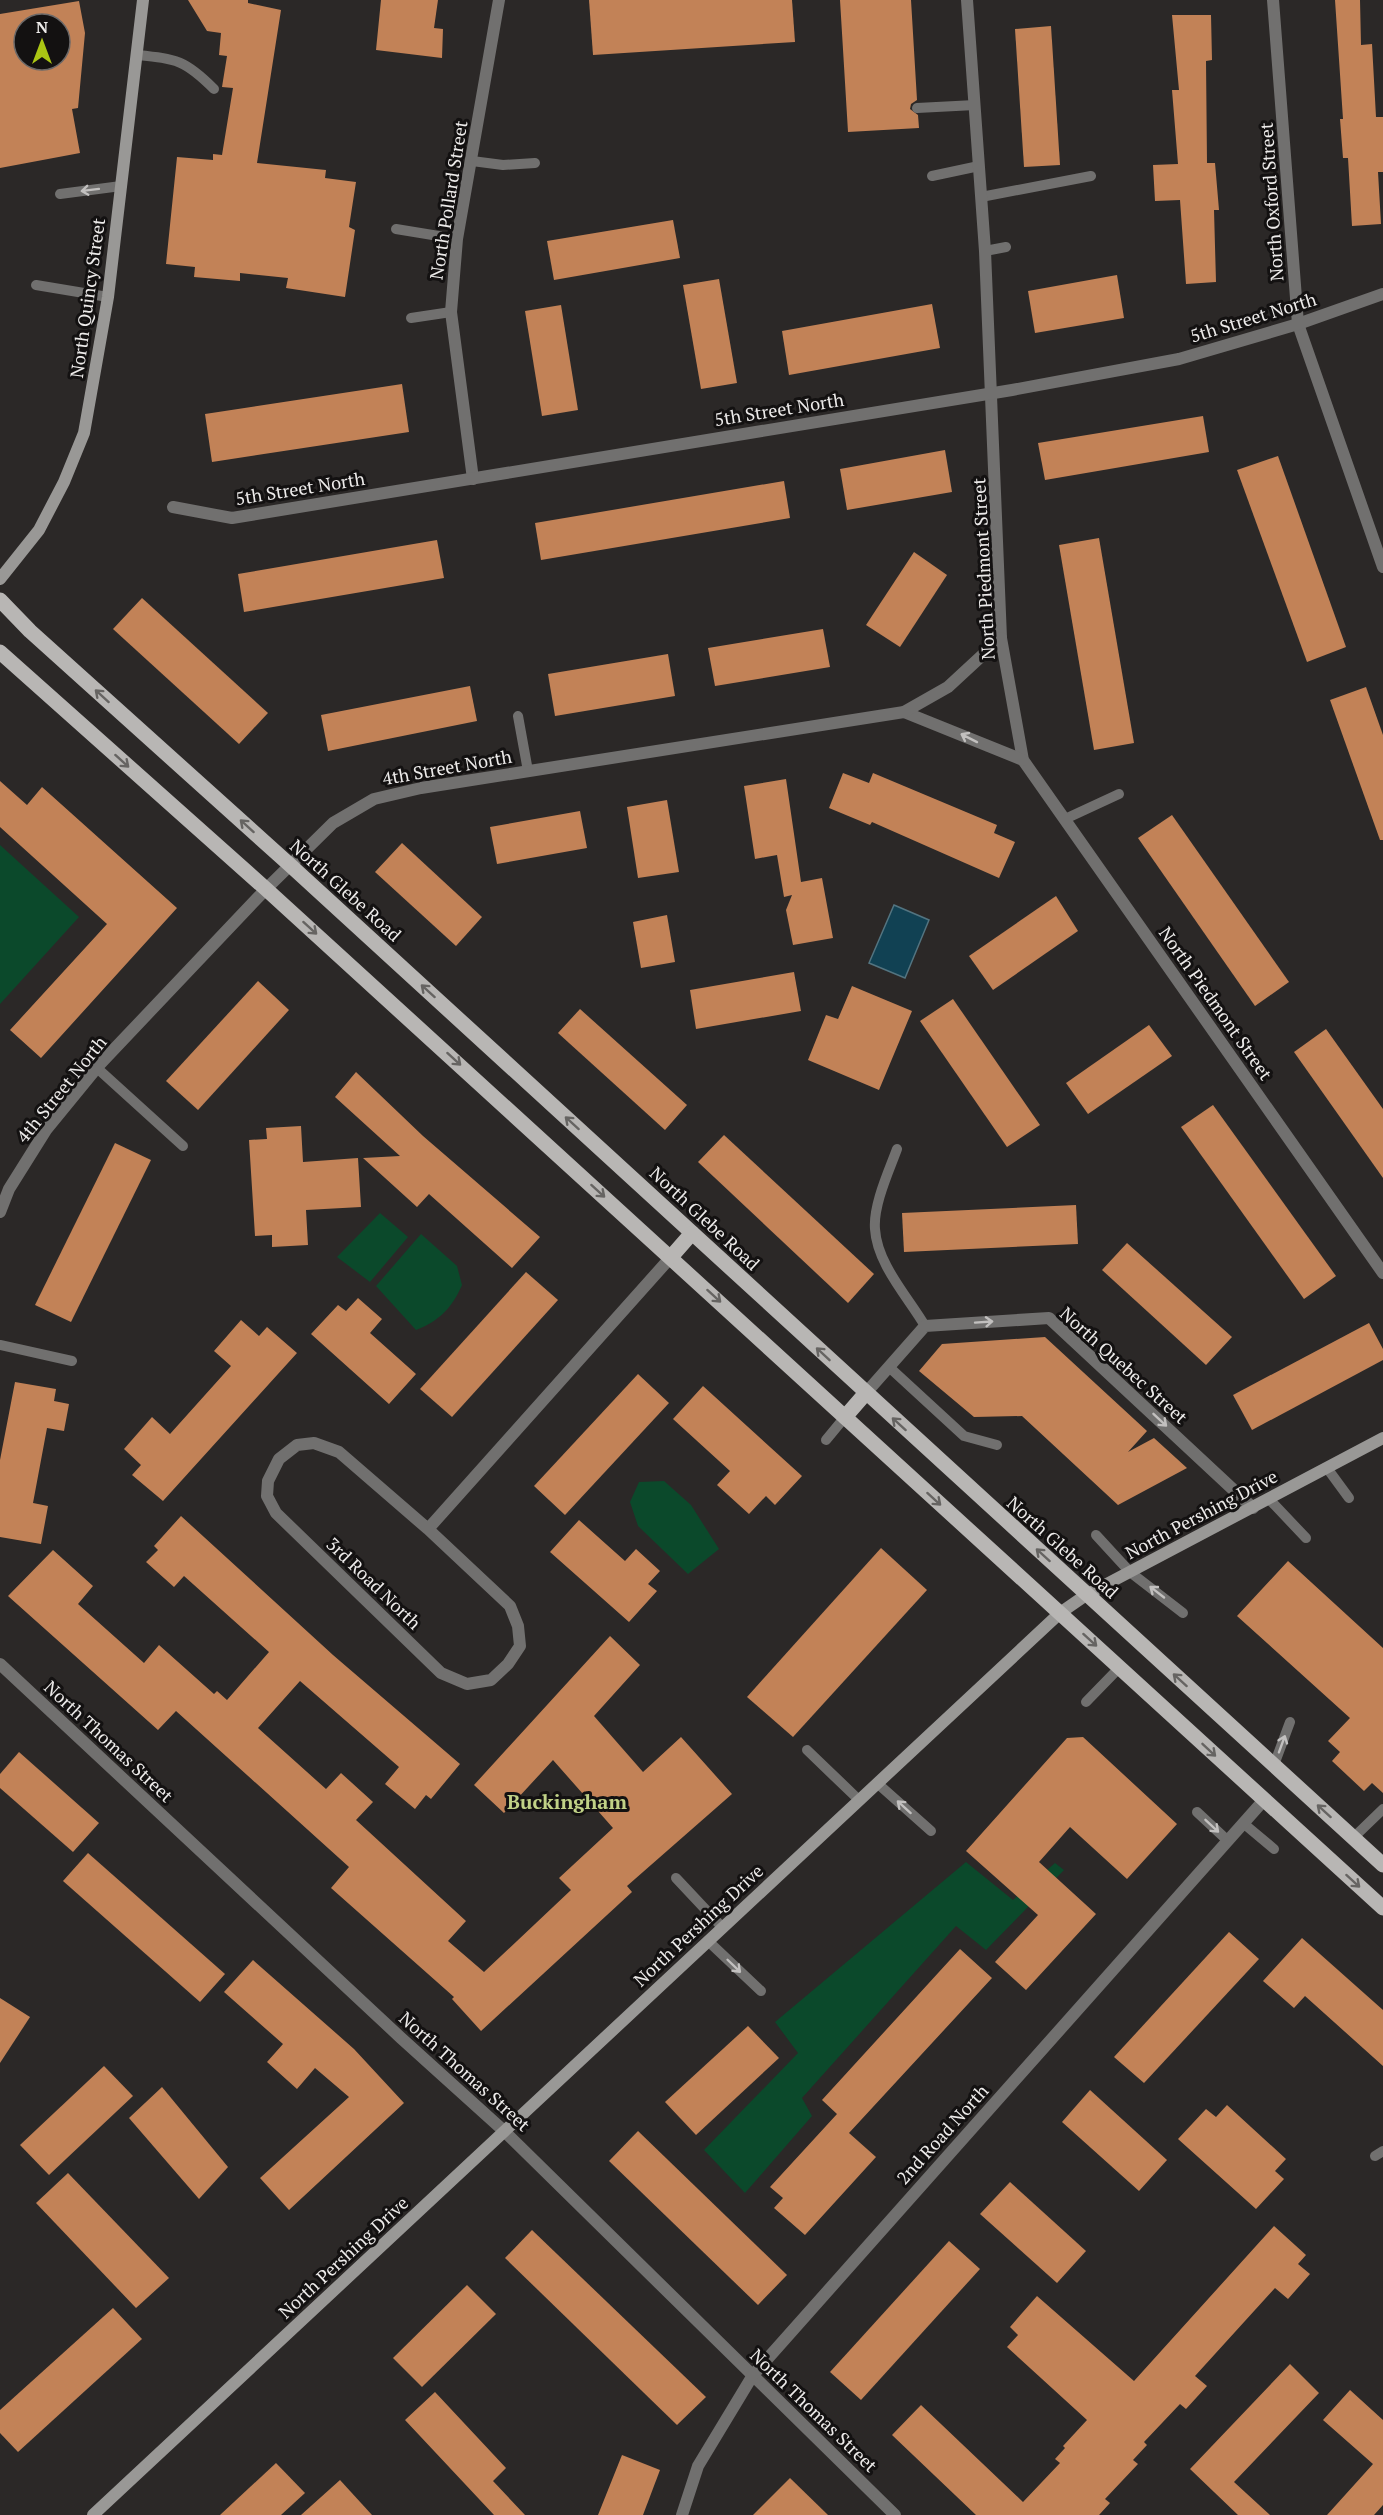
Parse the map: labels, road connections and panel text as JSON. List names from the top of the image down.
{
  "streets": {
    "main road": ["North Glebe Road"],
    "street": [
      "North Pollard Street",
      "North Oxford Street",
      "North Quincy Street",
      "5th Street North",
      "North Piedmont Street",
      "4th Street North",
      "North Quebec Street",
      "North Pershing Drive",
      "3rd Road North",
      "North Thomas Street",
      "2nd Road North"
    ]
  },
  "crossings": [
    ["North Pollard Street", "5th Street North"],
    ["North Oxford Street", "5th Street North"],
    ["5th Street North", "North Piedmont Street"],
    ["North Piedmont Street", "4th Street North"],
    ["4th Street North", "North Glebe Road"],
    ["North Glebe Road", "North Pershing Drive"],
    ["North Quebec Street", "North Pershing Drive"],
    ["North Pershing Drive", "North Thomas Street"],
    ["North Thomas Street", "2nd Road North"]
  ],
  "one_way": ["North Quebec Street"],
  "districts": ["Buckingham"],
  "north": "top"
}
